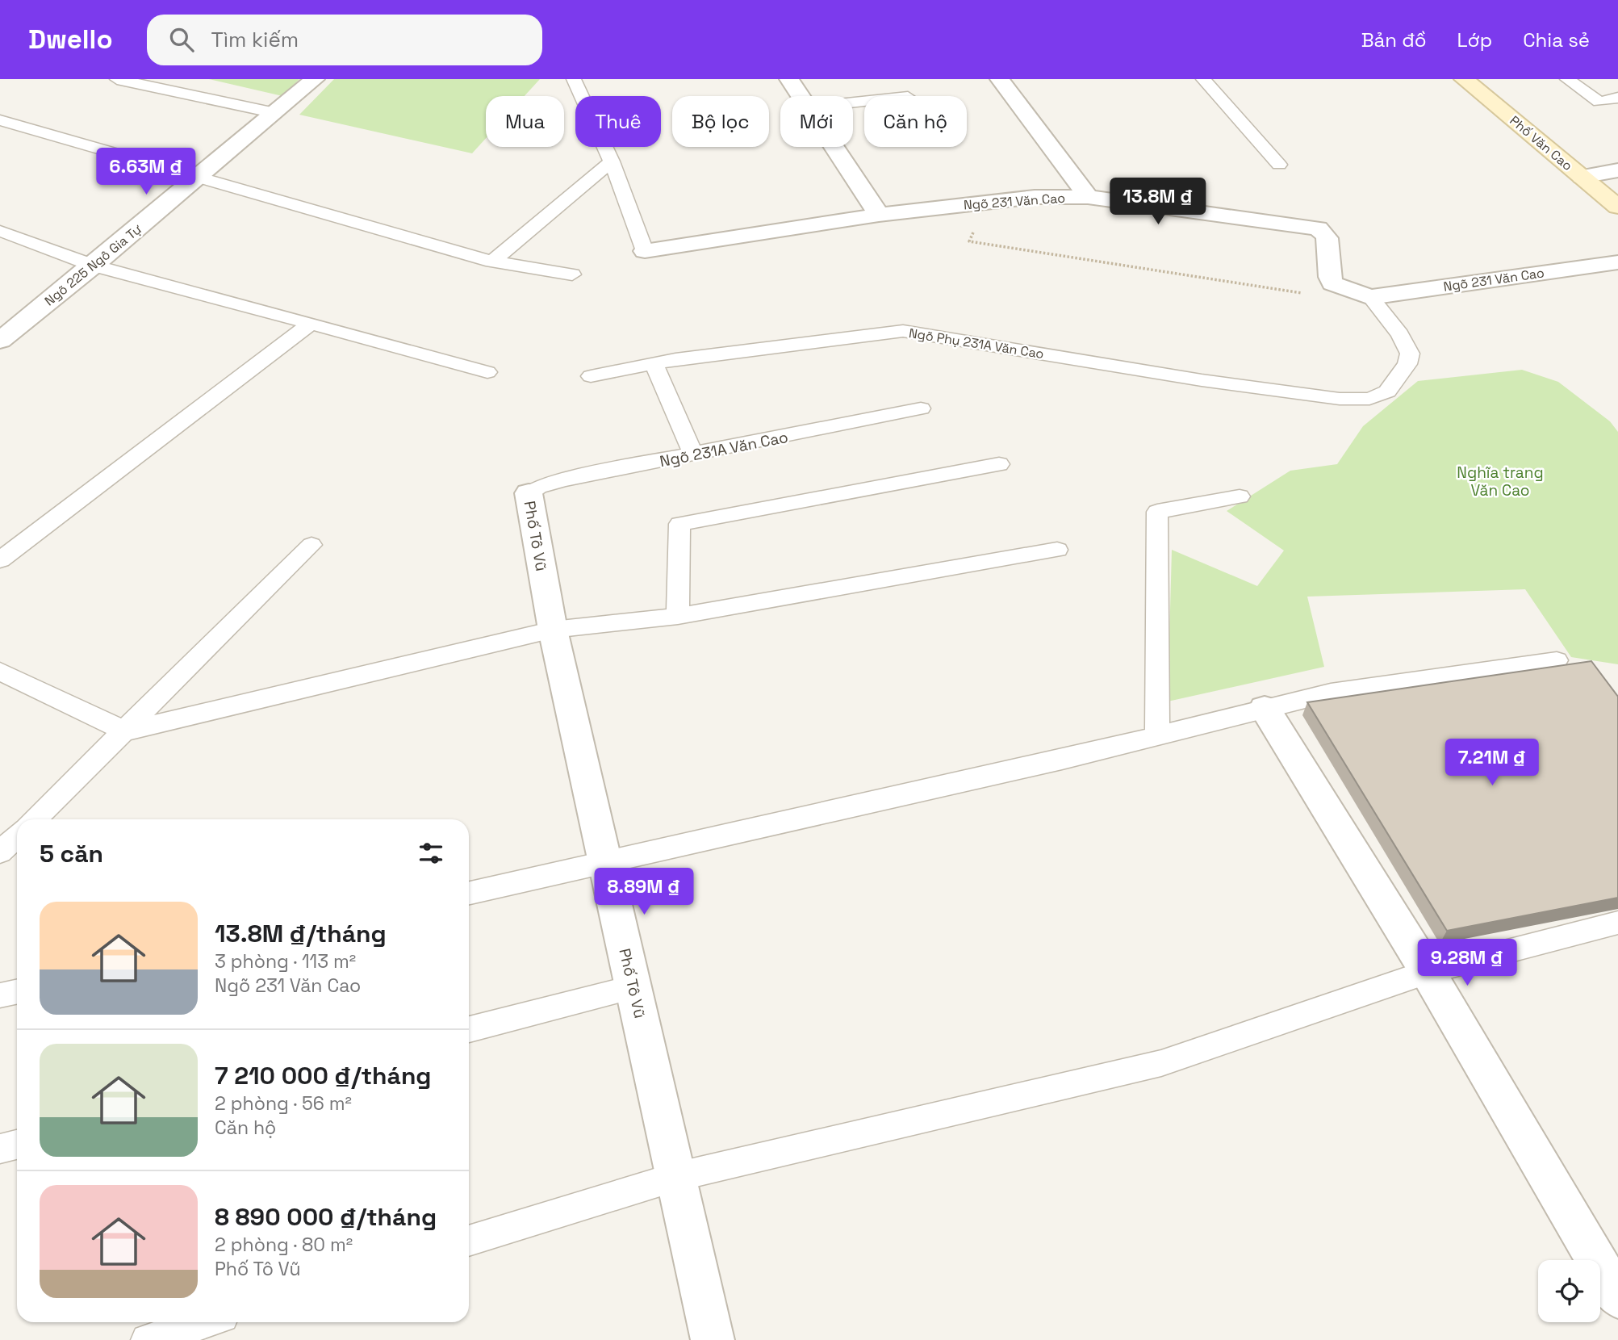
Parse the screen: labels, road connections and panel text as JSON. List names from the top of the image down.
{
  "streets": {
    "street": [
      "Phố Văn Cao",
      "Ngõ 231 Văn Cao",
      "Ngõ 225 Ngô Gia Tự",
      "Phố Tô Vũ"
    ],
    "lane": ["Ngõ Phụ 231A Văn Cao", "Ngõ 231A Văn Cao"]
  },
  "crossings": [
    ["Ngõ 231 Văn Cao", "Ngõ Phụ 231A Văn Cao"],
    ["Ngõ 231A Văn Cao", "Phố Tô Vũ"]
  ],
  "parks": ["Nghĩa trang Văn Cao"],
  "page": {
    "header": "Dwello",
    "search": "Tìm kiếm",
    "nav": ["Bản đồ", "Lớp", "Chia sẻ"],
    "chip": [
      "Mua",
      "Thuê",
      "Bộ lọc",
      "Mới",
      "Căn hộ"
    ],
    "price": [
      "6.63M ₫",
      "13.8M ₫",
      "7.21M ₫",
      "8.89M ₫",
      "9.28M ₫"
    ],
    "heading": "5 căn",
    "list": [
      {
        "name": "13.8M ₫/tháng",
        "note": "3 phòng · 113 m² · Ngõ 231 Văn Cao"
      },
      {
        "name": "7 210 000 ₫/tháng",
        "note": "2 phòng · 56 m² · Căn hộ"
      },
      {
        "name": "8 890 000 ₫/tháng",
        "note": "2 phòng · 80 m² · Phố Tô Vũ"
      }
    ]
  }
}
